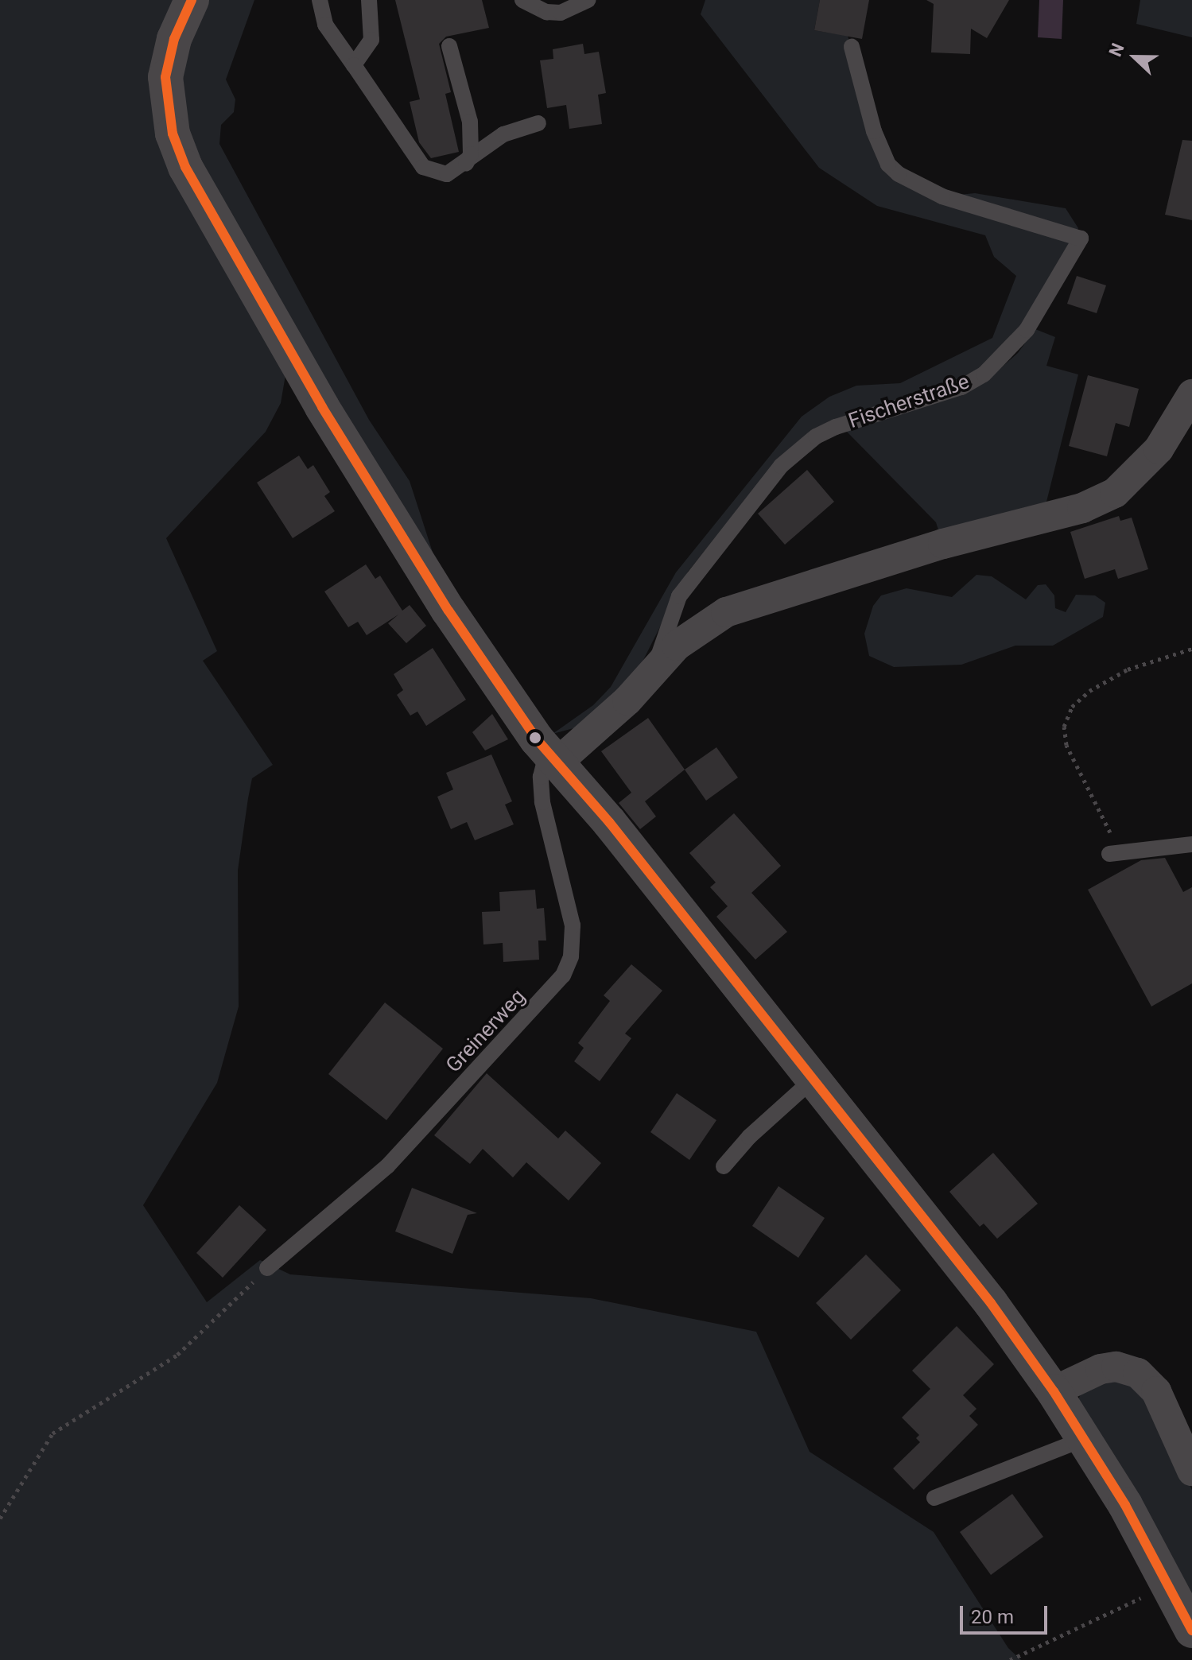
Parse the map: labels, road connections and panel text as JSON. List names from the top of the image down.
{
  "streets": {
    "street": ["Fischerstraße"],
    "lane": ["Greinerweg"]
  },
  "crossings": [
    ["Fischerstraße", "Greinerweg"]
  ],
  "scale_bar": "20 m",
  "north": "left"
}
